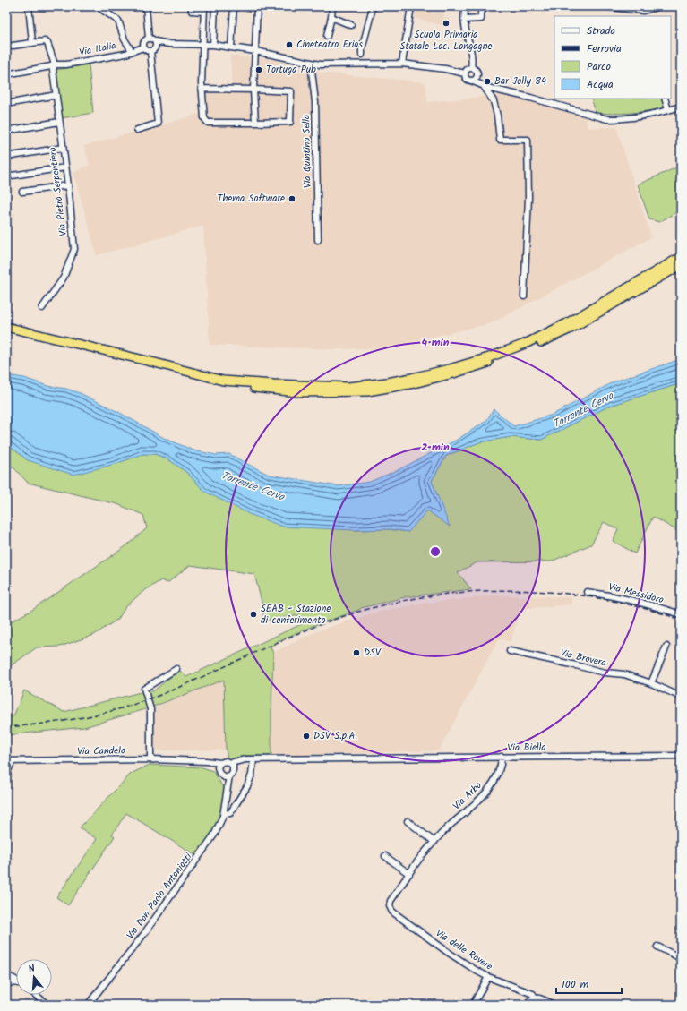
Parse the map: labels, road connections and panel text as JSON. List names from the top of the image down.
{
  "streets": {
    "street": [
      "Via Italia",
      "Via Quintino Sella",
      "Via Pietro Serpentiero",
      "Via Messidoro",
      "Via Brovera",
      "Via Biella",
      "Via Candelo",
      "Via Arbo",
      "Via Don Paolo Antoniotti",
      "Via delle Rovere"
    ]
  },
  "crossings": [
    ["Via Italia", "Via Pietro Serpentiero"],
    ["Via Biella", "Via Arbo"],
    ["Via Candelo", "Via Don Paolo Antoniotti"],
    ["Via Arbo", "Via delle Rovere"]
  ],
  "water": ["Torrente Cervo"],
  "places": [
    "Scuola Primaria Statale Loc. Longagne",
    "Cineteatro Erios",
    "Tortuga Pub",
    "Bar Jolly 84",
    "Thema Software",
    "SEAB - Stazione di conferimento",
    "DSV",
    "DSV S.p.A."
  ],
  "legend": [
    "Strada",
    "Ferrovia",
    "Parco",
    "Acqua"
  ],
  "scale_bar": "100 m",
  "north": "top",
  "rings": ["4 min", "2 min"]
}
